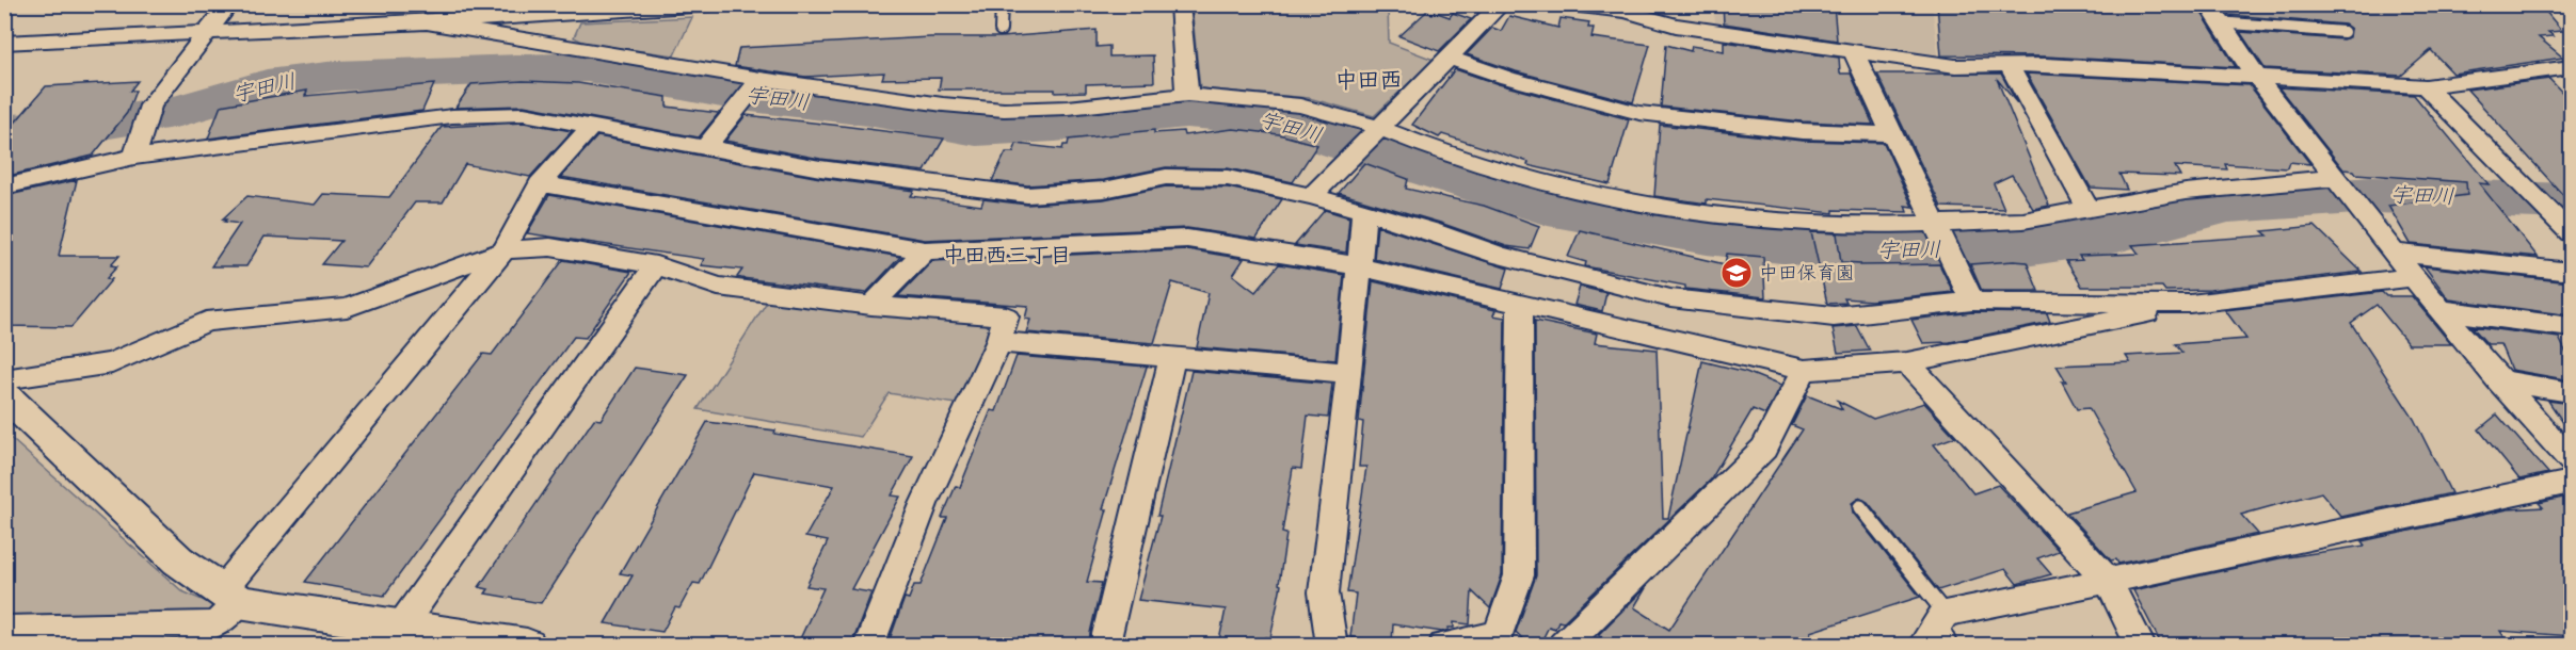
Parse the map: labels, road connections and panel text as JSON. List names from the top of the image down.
{
  "districts": ["中田西", "中田西三丁目"],
  "water": ["宇田川"],
  "places": {
    "school or university": ["中田保育園"]
  }
}
